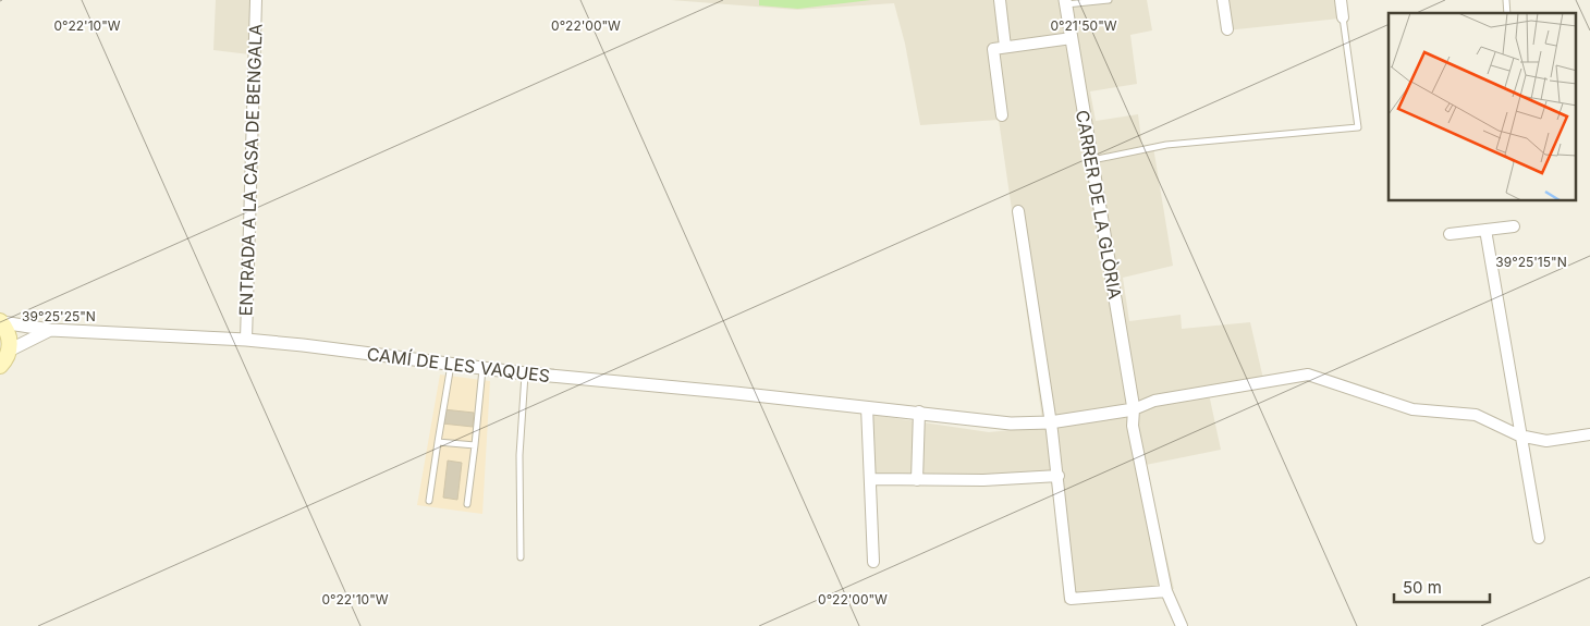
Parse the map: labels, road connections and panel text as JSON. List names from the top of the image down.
{
  "streets": {
    "street": ["ENTRADA A LA CASA DE BENGALA", "CARRER DE LA GLÒRIA", "CAMÍ DE LES VAQUES"]
  },
  "crossings": [
    ["ENTRADA A LA CASA DE BENGALA", "CAMÍ DE LES VAQUES"],
    ["CARRER DE LA GLÒRIA", "CAMÍ DE LES VAQUES"]
  ],
  "scale_bar": "50 m",
  "coordinates": [
    "0°22'10\"W",
    "0°22'00\"W",
    "0°21'50\"W",
    "39°25'15\"N",
    "39°25'25\"N"
  ]
}
